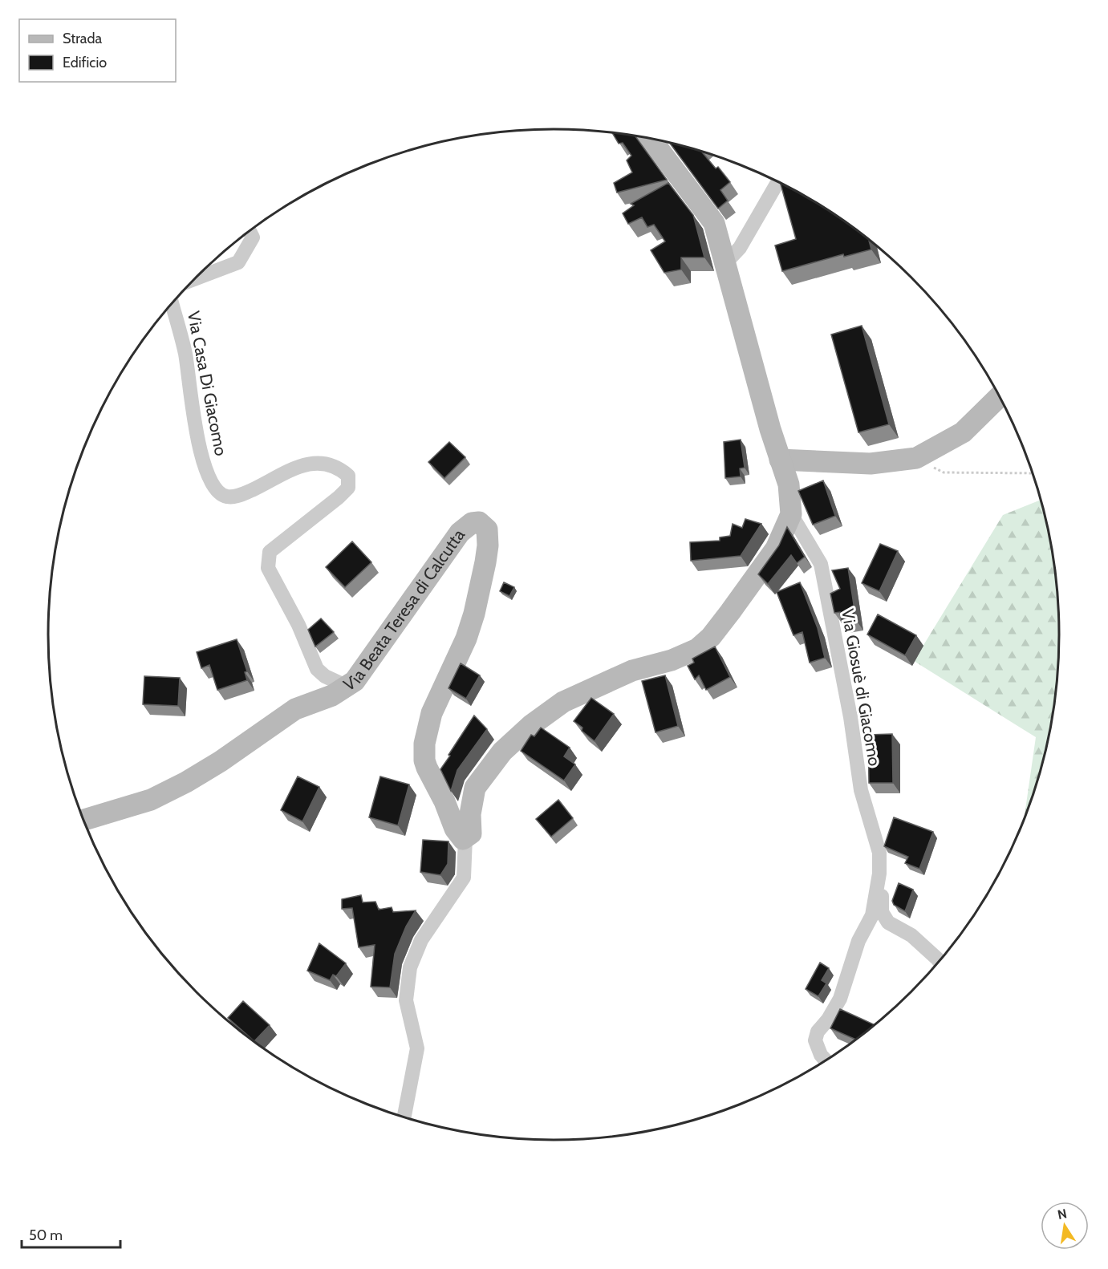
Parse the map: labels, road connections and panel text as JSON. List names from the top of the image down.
{
  "streets": {
    "street": ["Via Casa Di Giacomo", "Via Beata Teresa di Calcutta", "Via Giosuè di Giacomo"]
  },
  "crossings": [
    ["Via Casa Di Giacomo", "Via Beata Teresa di Calcutta"]
  ],
  "legend": ["Strada", "Edificio"],
  "scale_bar": "50 m",
  "north": "top"
}
